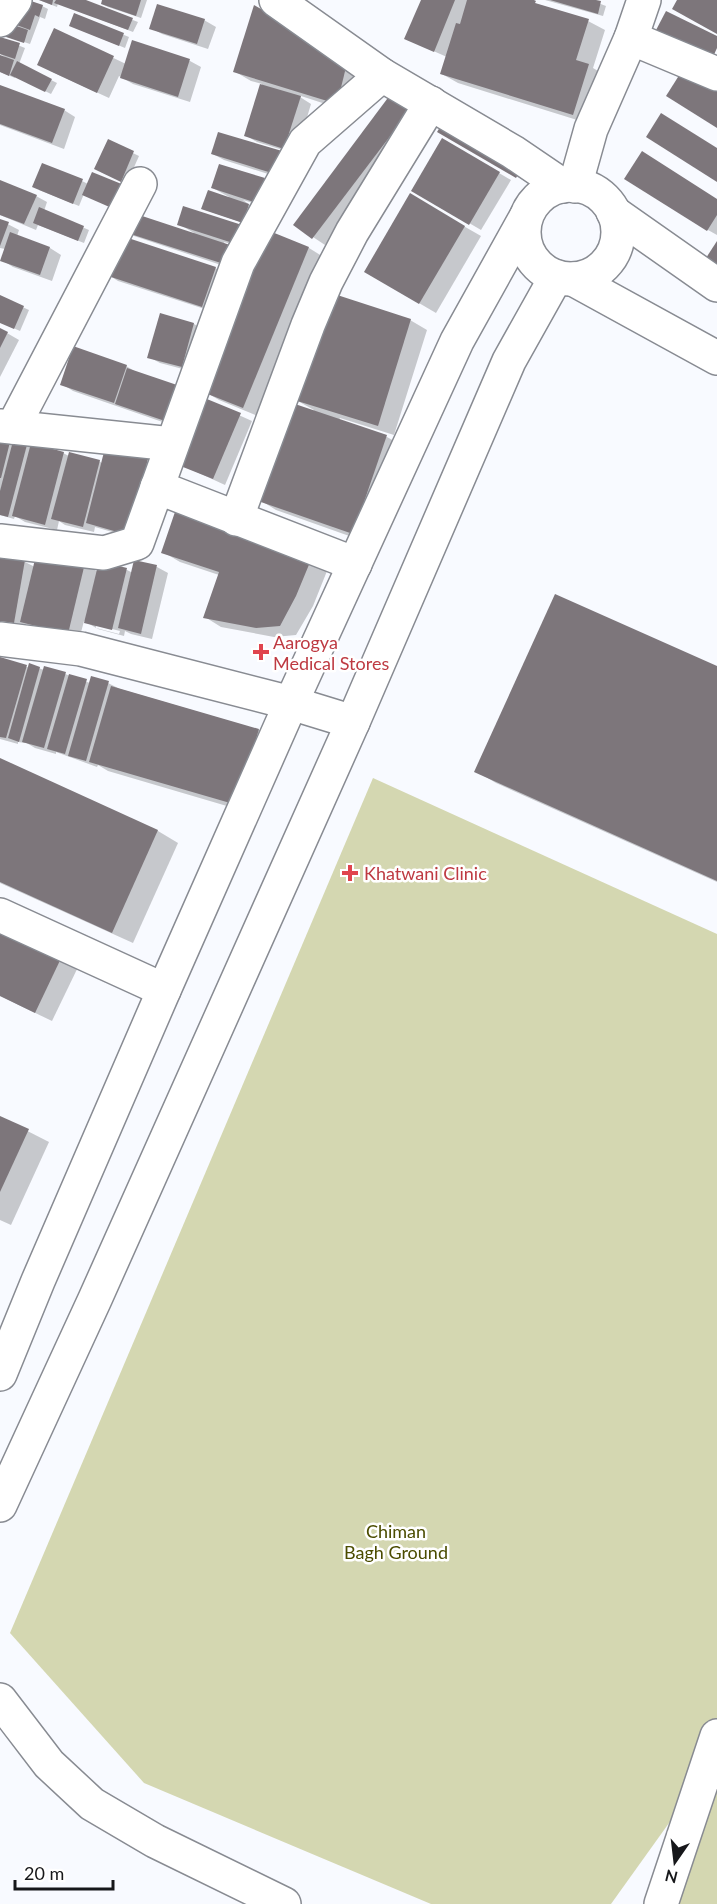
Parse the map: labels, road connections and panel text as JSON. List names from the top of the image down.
{
  "parks": ["Chiman Bagh Ground"],
  "places": {
    "health": ["Aarogya Medical Stores", "Khatwani Clinic"]
  },
  "scale_bar": "20 m",
  "north": "bottom"
}
